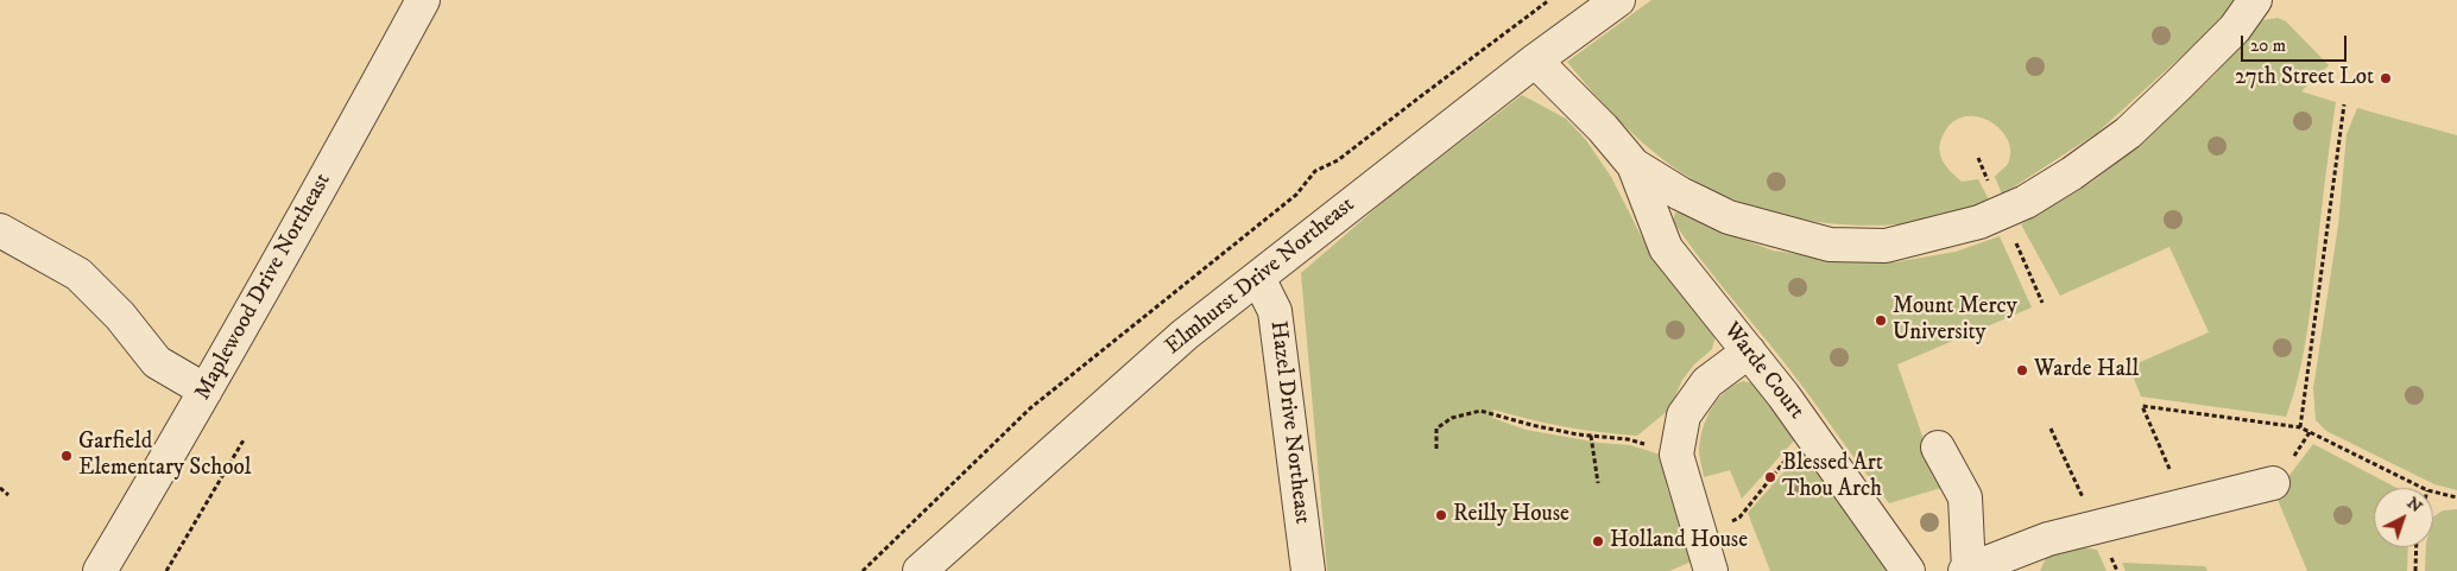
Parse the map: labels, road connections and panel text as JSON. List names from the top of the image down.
{
  "streets": {
    "street": [
      "Elmhurst Drive Northeast",
      "Maplewood Drive Northeast",
      "Warde Court",
      "Hazel Drive Northeast"
    ]
  },
  "crossings": [
    ["Elmhurst Drive Northeast", "Hazel Drive Northeast"]
  ],
  "places": [
    "27th Street Lot",
    "Mount Mercy University",
    "Warde Hall",
    "Garfield Elementary School",
    "Blessed Art Thou Arch",
    "Reilly House",
    "Holland House"
  ],
  "scale_bar": "20 m",
  "north": "top right"
}
